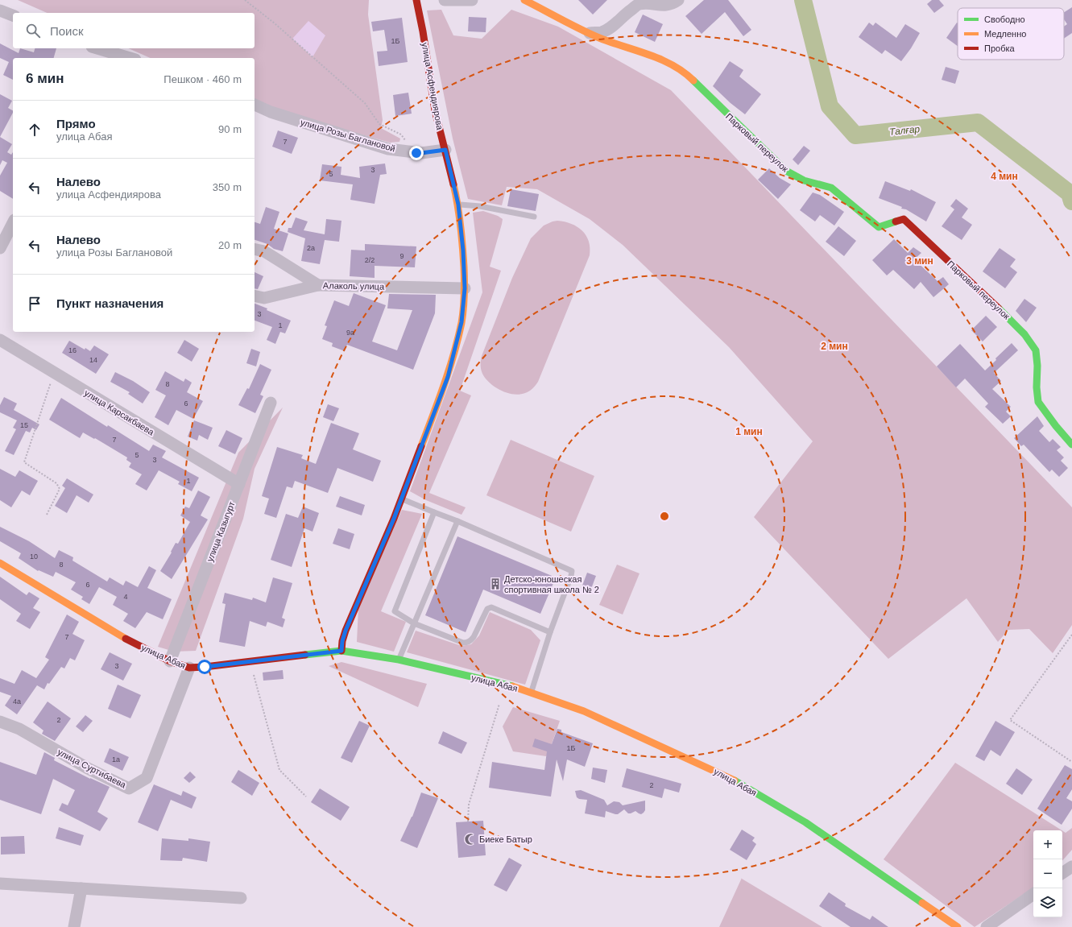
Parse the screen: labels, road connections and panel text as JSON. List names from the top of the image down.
{
  "streets": {
    "street": [
      "улица Асфендиярова",
      "улица Розы Баглановой",
      "Парковый переулок",
      "Алаколь улица",
      "улица Карсакбаева",
      "улица Казыгурт",
      "улица Абая",
      "улица Суртибаева"
    ]
  },
  "crossings": [
    ["улица Асфендиярова", "улица Розы Баглановой"],
    ["улица Асфендиярова", "Алаколь улица"],
    ["улица Асфендиярова", "улица Абая"],
    ["улица Карсакбаева", "улица Казыгурт"],
    ["улица Казыгурт", "улица Абая"],
    ["улица Абая", "улица Суртибаева"]
  ],
  "water": ["Талғар"],
  "places": {
    "building": ["Детско-юношеская спортивная школа № 2"],
    "mosque": ["Биеке Батыр"]
  },
  "house_numbers": [
    "1Б",
    "7",
    "3",
    "5",
    "2а",
    "9",
    "2/2",
    "3",
    "1",
    "9а",
    "16",
    "14",
    "8",
    "6",
    "15",
    "7",
    "5",
    "3",
    "1",
    "10",
    "8",
    "6",
    "4",
    "7",
    "3",
    "4а",
    "2",
    "1Б",
    "1а",
    "2"
  ],
  "legend": ["Свободно", "Медленно", "Пробка"],
  "page": {
    "search": "Поиск",
    "heading": ["6 мин", "Пешком · 460 m"],
    "list": [
      ["Прямо", "улица Абая", "90 m"],
      ["Налево", "улица Асфендиярова", "350 m"],
      ["Налево", "улица Розы Баглановой", "20 m"],
      "Пункт назначения"
    ],
    "map_buttons": ["+", "−"]
  },
  "rings": [
    "4 мин",
    "3 мин",
    "2 мин",
    "1 мин"
  ]
}
